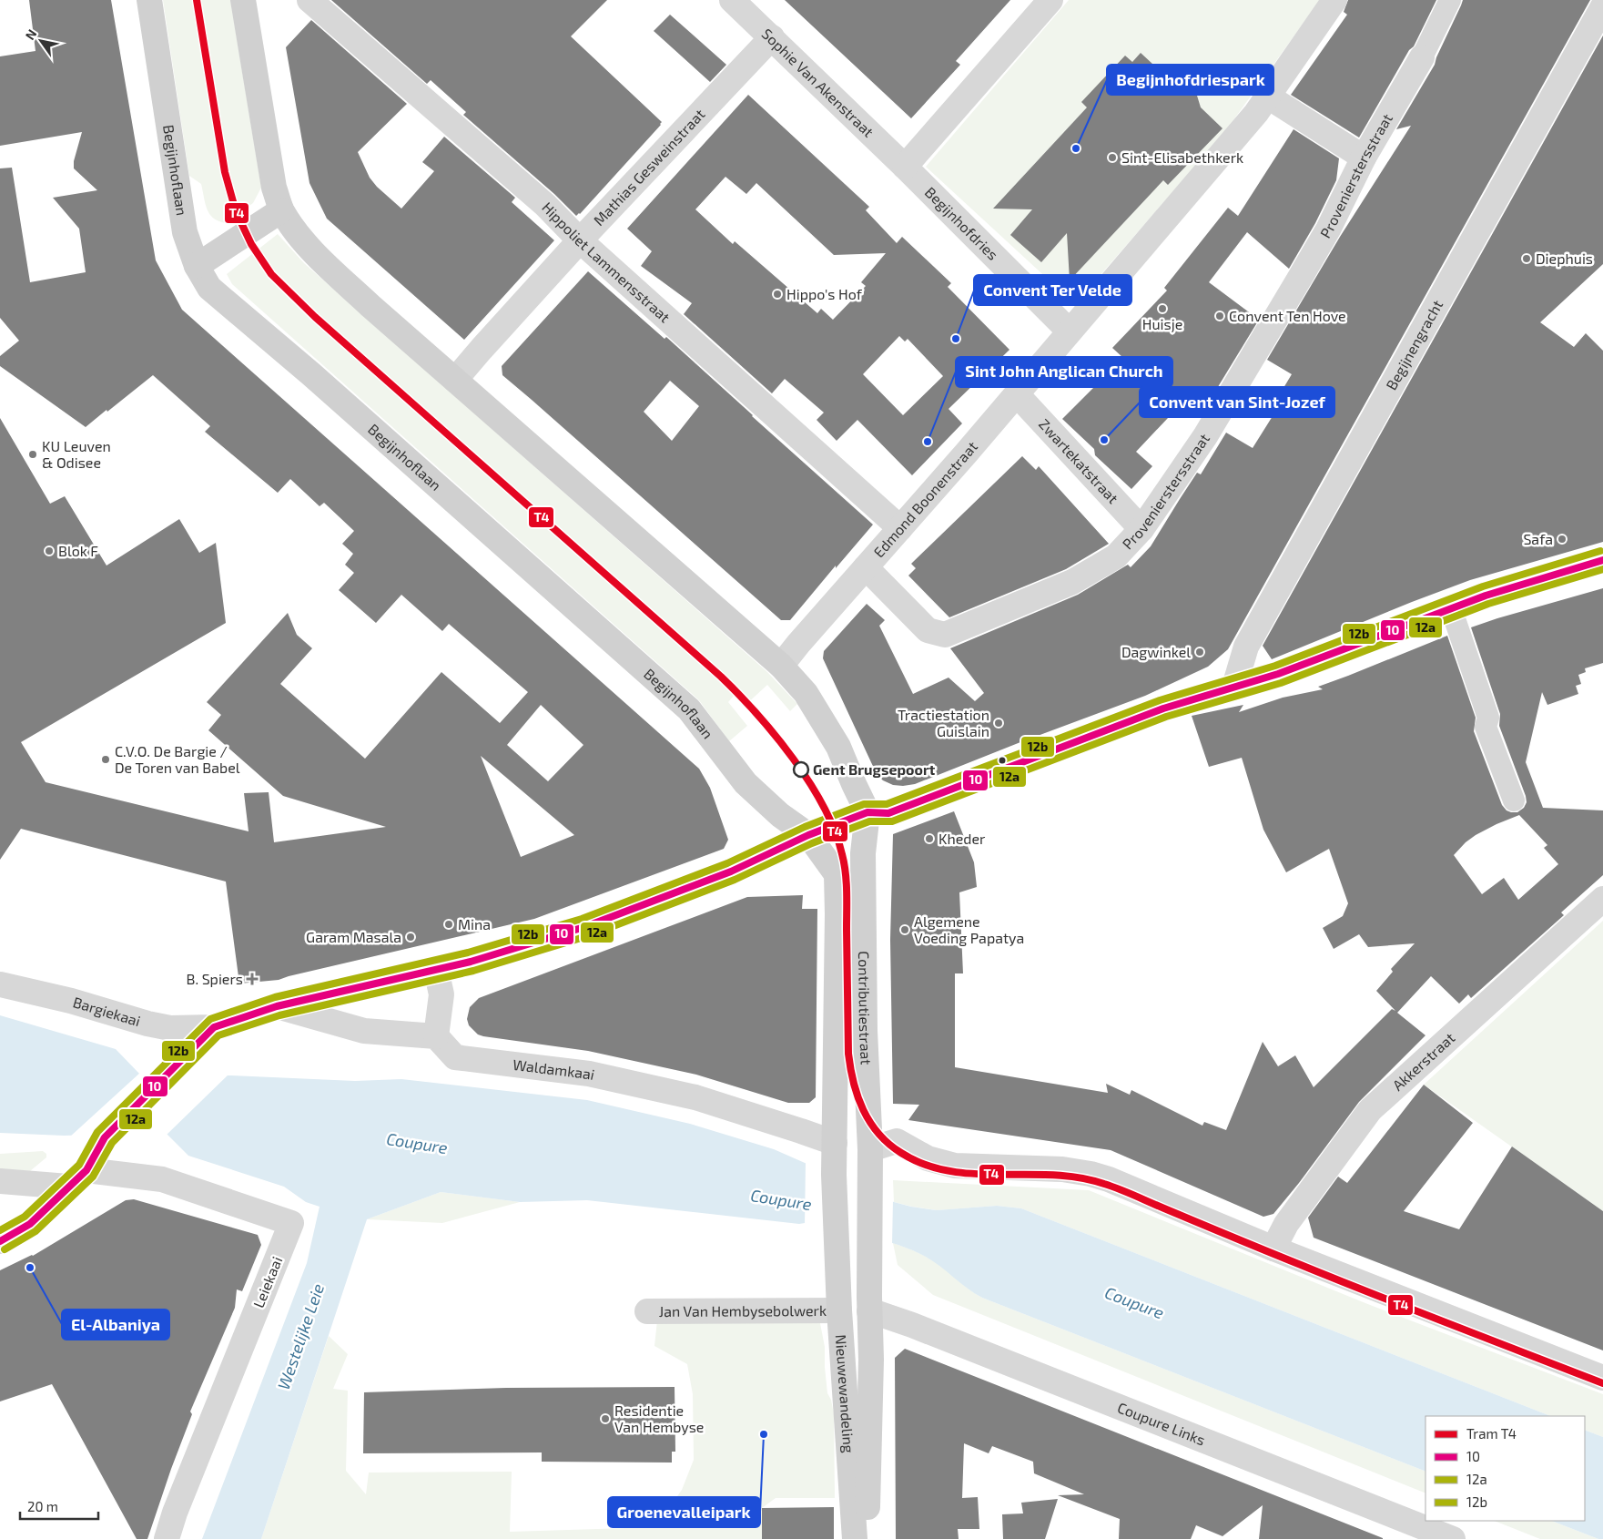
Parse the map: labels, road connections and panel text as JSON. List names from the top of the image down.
{
  "streets": {
    "main road": ["Begijnhoflaan", "Contributiestraat", "Nieuwewandeling"],
    "street": [
      "Sophie Van Akenstraat",
      "Mathias Gesweinstraat",
      "Provenierstersstraat",
      "Begijnhofdries",
      "Hippoliet Lammensstraat",
      "Begijnengracht",
      "Zwartekatstraat",
      "Edmond Boonenstraat",
      "Bargiekaai",
      "Akkerstraat",
      "Waldamkaai",
      "Leiekaai",
      "Jan Van Hembysebolwerk",
      "Coupure Links"
    ]
  },
  "crossings": [
    ["Sophie Van Akenstraat", "Mathias Gesweinstraat"],
    ["Sophie Van Akenstraat", "Begijnhofdries"],
    ["Mathias Gesweinstraat", "Hippoliet Lammensstraat"],
    ["Begijnhoflaan", "Contributiestraat"],
    ["Begijnhoflaan", "Bargiekaai"],
    ["Provenierstersstraat", "Zwartekatstraat"],
    ["Provenierstersstraat", "Edmond Boonenstraat"],
    ["Begijnhofdries", "Edmond Boonenstraat"],
    ["Hippoliet Lammensstraat", "Edmond Boonenstraat"],
    ["Zwartekatstraat", "Edmond Boonenstraat"],
    ["Contributiestraat", "Bargiekaai"],
    ["Contributiestraat", "Waldamkaai"],
    ["Contributiestraat", "Nieuwewandeling"],
    ["Jan Van Hembysebolwerk", "Nieuwewandeling"],
    ["Nieuwewandeling", "Coupure Links"]
  ],
  "water": ["Coupure", "Westelijke Leie"],
  "places": {
    "other": [
      "Begijnhofdriespark",
      "Sint-Elisabethkerk",
      "Diephuis",
      "Hippo's Hof",
      "Huisje",
      "Convent Ten Hove",
      "Convent Ter Velde",
      "Convent van Sint-Jozef",
      "Sint John Anglican Church",
      "KU Leuven & Odisee",
      "Safa",
      "Blok F",
      "Dagwinkel",
      "Tractiestation Guislain",
      "C.V.O. De Bargie / De Toren van Babel",
      "Gent Brugsepoort",
      "Kheder",
      "Mina",
      "Algemene Voeding Papatya",
      "Garam Masala",
      "El-Albaniya",
      "Residentie Van Hembyse",
      "Groenevalleipark"
    ],
    "health": ["B. Spiers"]
  },
  "lines": [
    "tram line T4",
    "transit line 12b",
    "transit line 10",
    "transit line 12a"
  ],
  "legend": [
    "Tram T4",
    "10",
    "12a",
    "12b"
  ],
  "scale_bar": "20 m",
  "north": "top left"
}
